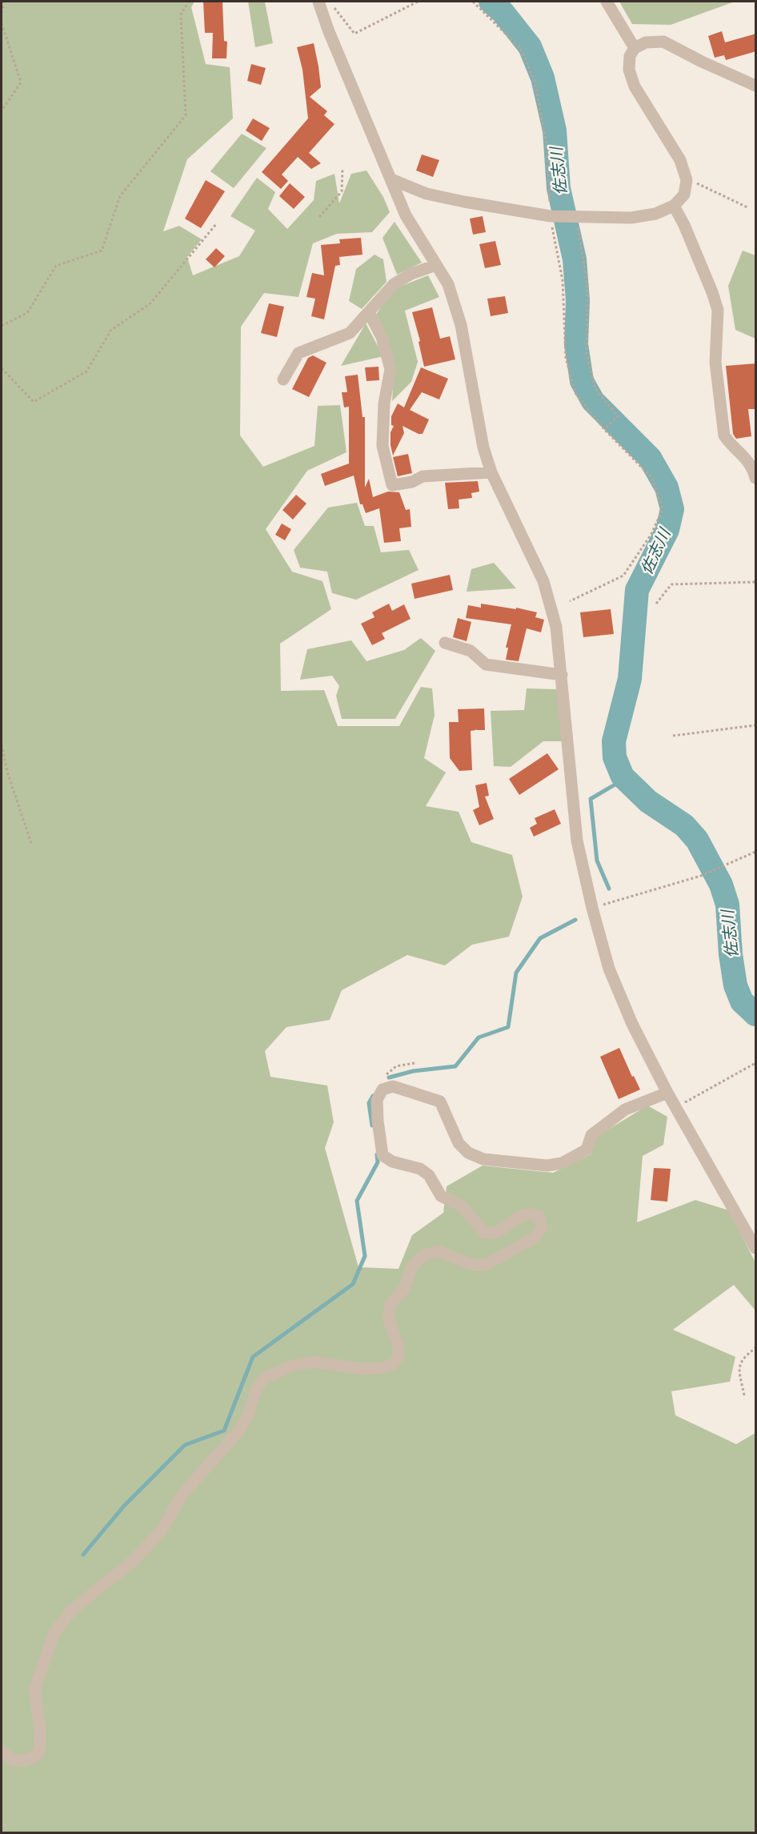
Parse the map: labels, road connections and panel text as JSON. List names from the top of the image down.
{
  "water": ["佐志川"]
}
